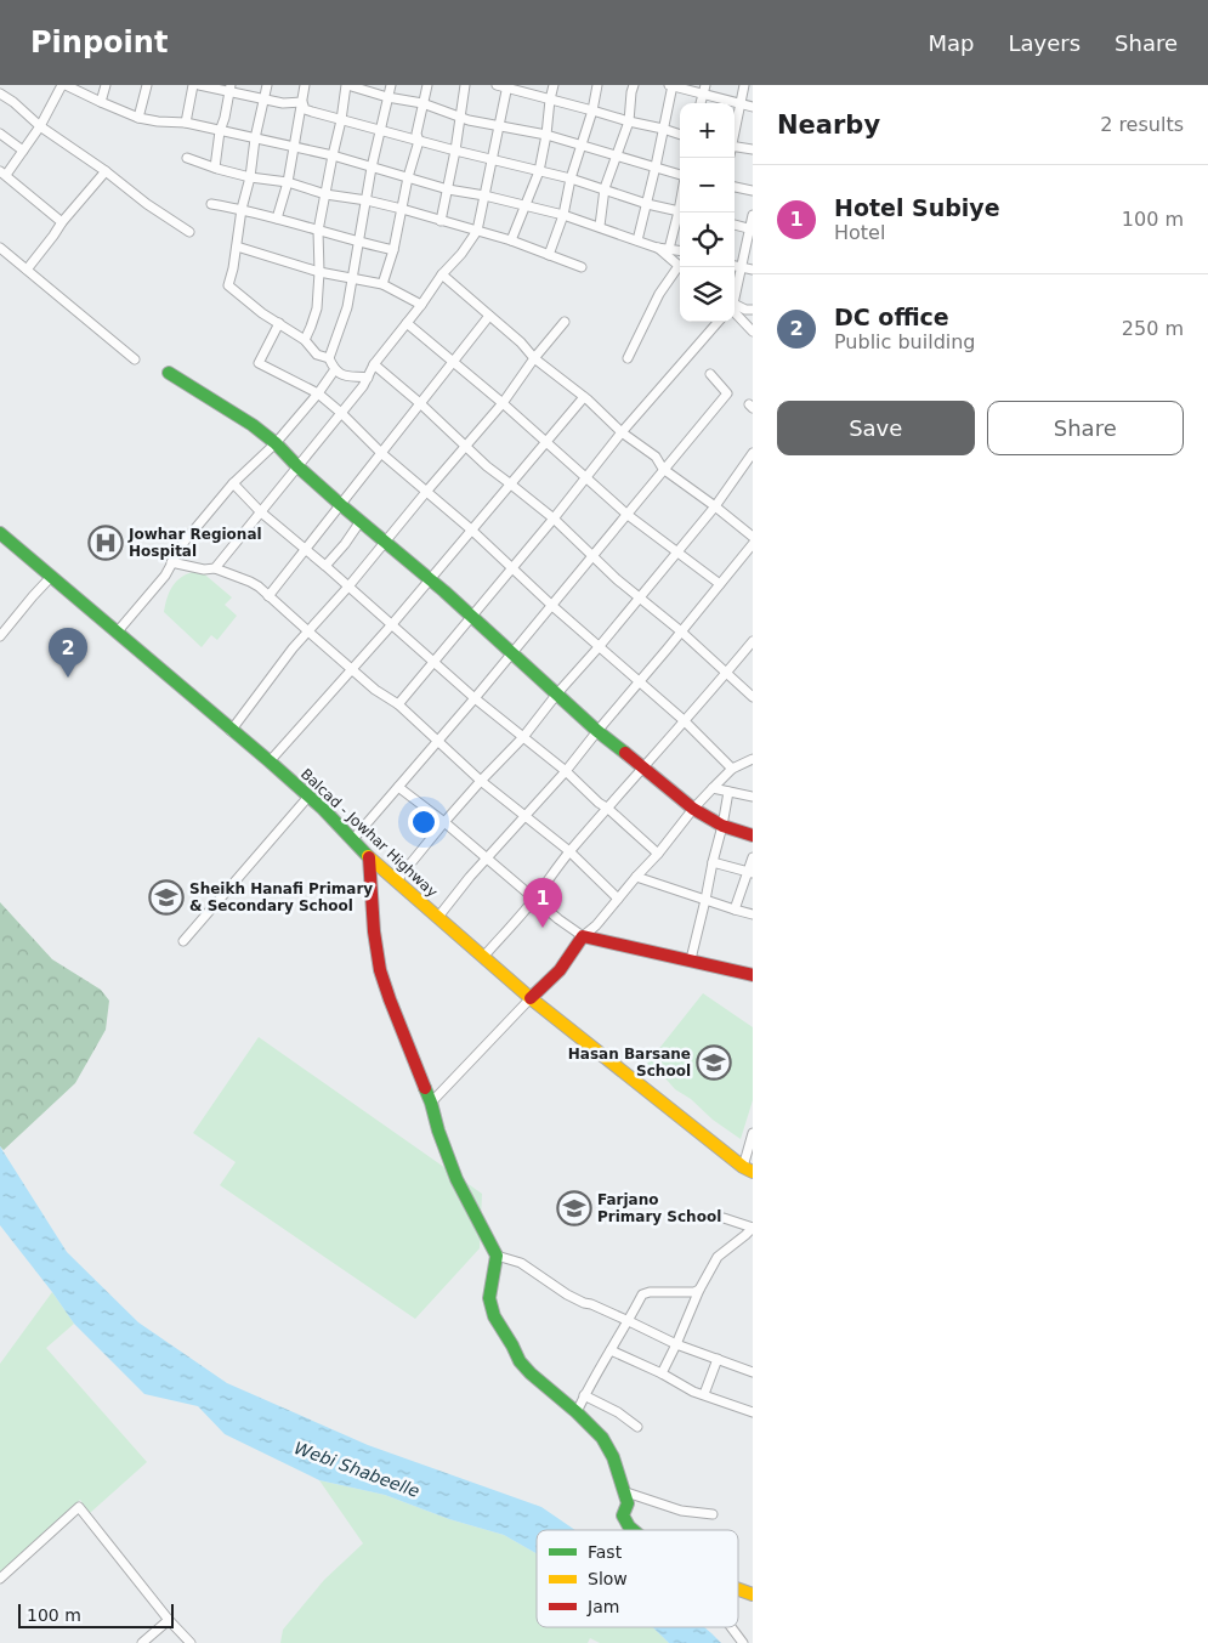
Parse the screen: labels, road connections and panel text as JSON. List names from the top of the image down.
{
  "streets": {
    "street": ["Balcad - Jowhar Highway"]
  },
  "water": ["Webi Shabeelle"],
  "places": {
    "hospital": ["Jowhar Regional Hospital"],
    "school or university": ["Sheikh Hanafi Primary & Secondary School", "Hasan Barsane School", "Farjano Primary School"]
  },
  "legend": ["Fast", "Slow", "Jam"],
  "scale_bar": "100 m",
  "page": {
    "header": "Pinpoint",
    "nav": ["Map", "Layers", "Share"],
    "heading": ["Nearby", "2 results"],
    "map_buttons": ["+", "−"],
    "list": [
      {
        "mark": "1",
        "name": "Hotel Subiye",
        "note": "Hotel",
        "value": "100 m"
      },
      {
        "mark": "2",
        "name": "DC office",
        "note": "Public building",
        "value": "250 m"
      }
    ],
    "buttons": ["Save", "Share"],
    "pins": ["2", "1"],
    "scale": "100 m"
  }
}
